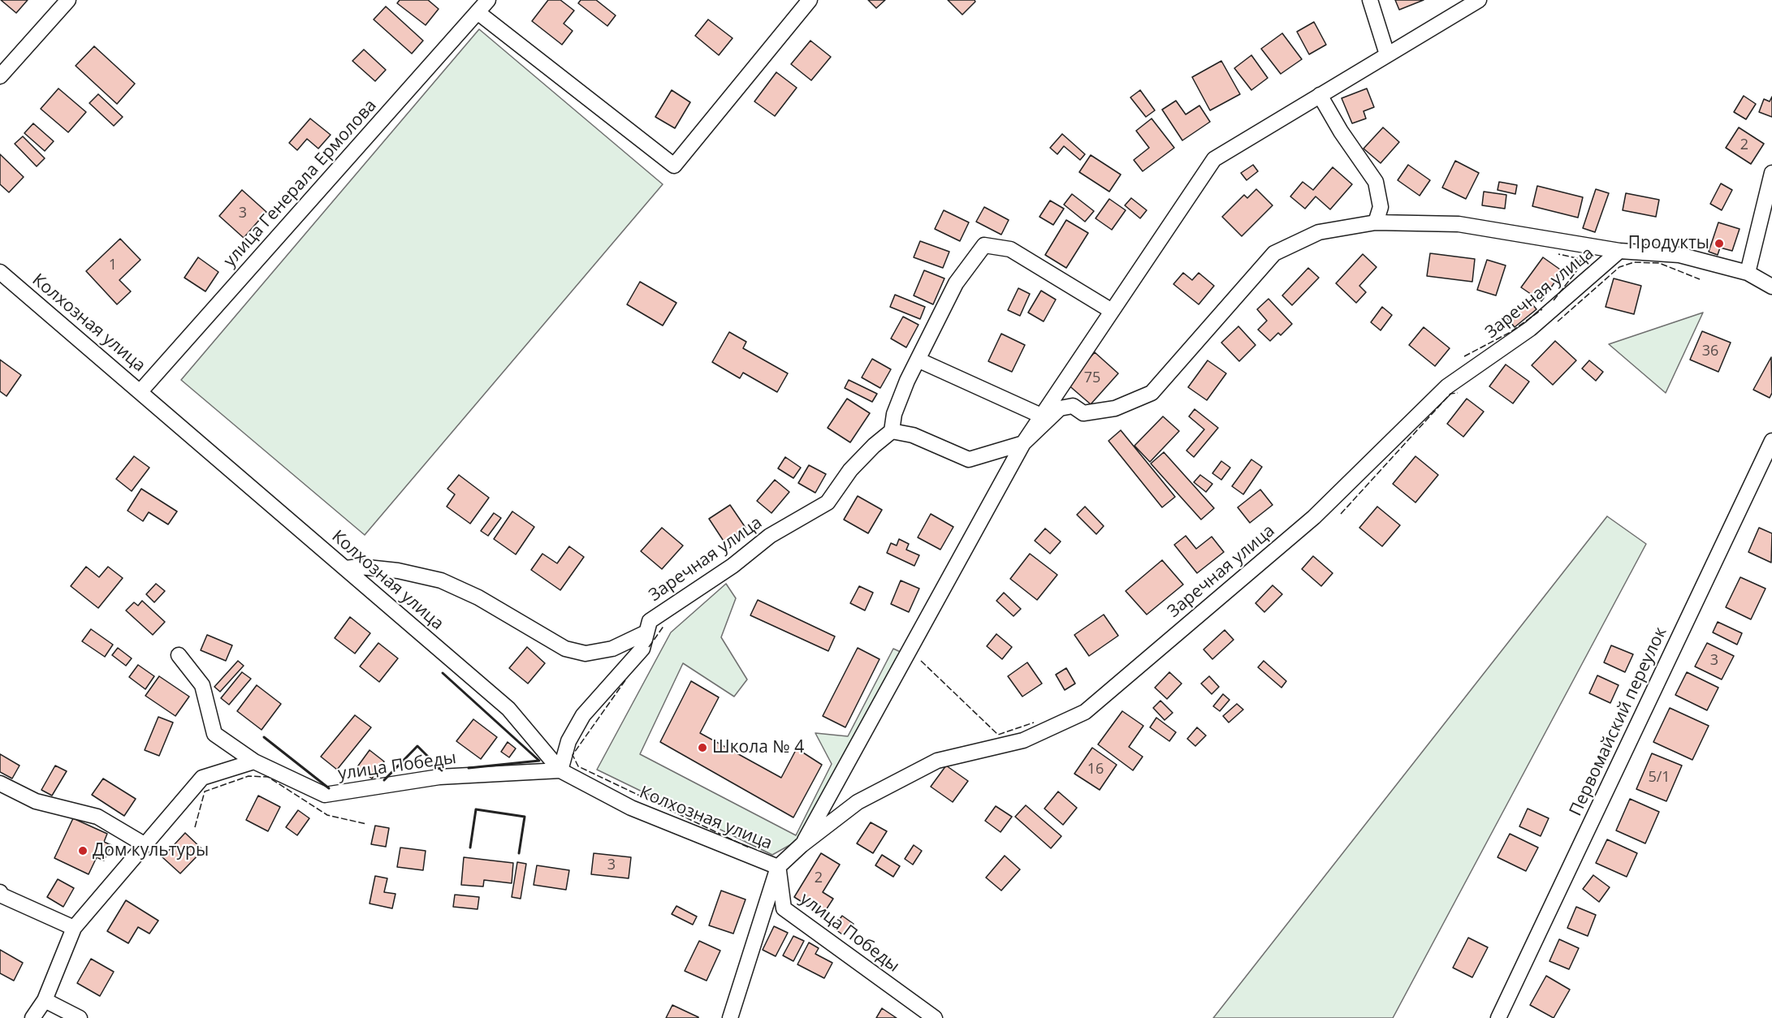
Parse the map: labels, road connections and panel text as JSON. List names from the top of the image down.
{
  "streets": {
    "street": [
      "улица Генерала Ермолова",
      "Заречная улица",
      "Колхозная улица",
      "Первомайский переулок",
      "улица Победы"
    ]
  },
  "crossings": [
    ["улица Генерала Ермолова", "Колхозная улица"],
    ["Заречная улица", "Колхозная улица"],
    ["Заречная улица", "улица Победы"],
    ["Колхозная улица", "улица Победы"]
  ],
  "places": ["Продукты", "Школа № 4", "Дом культуры"],
  "house_numbers": [
    "2",
    "3",
    "1",
    "36",
    "75",
    "3",
    "16",
    "5/1",
    "3",
    "2"
  ]
}
